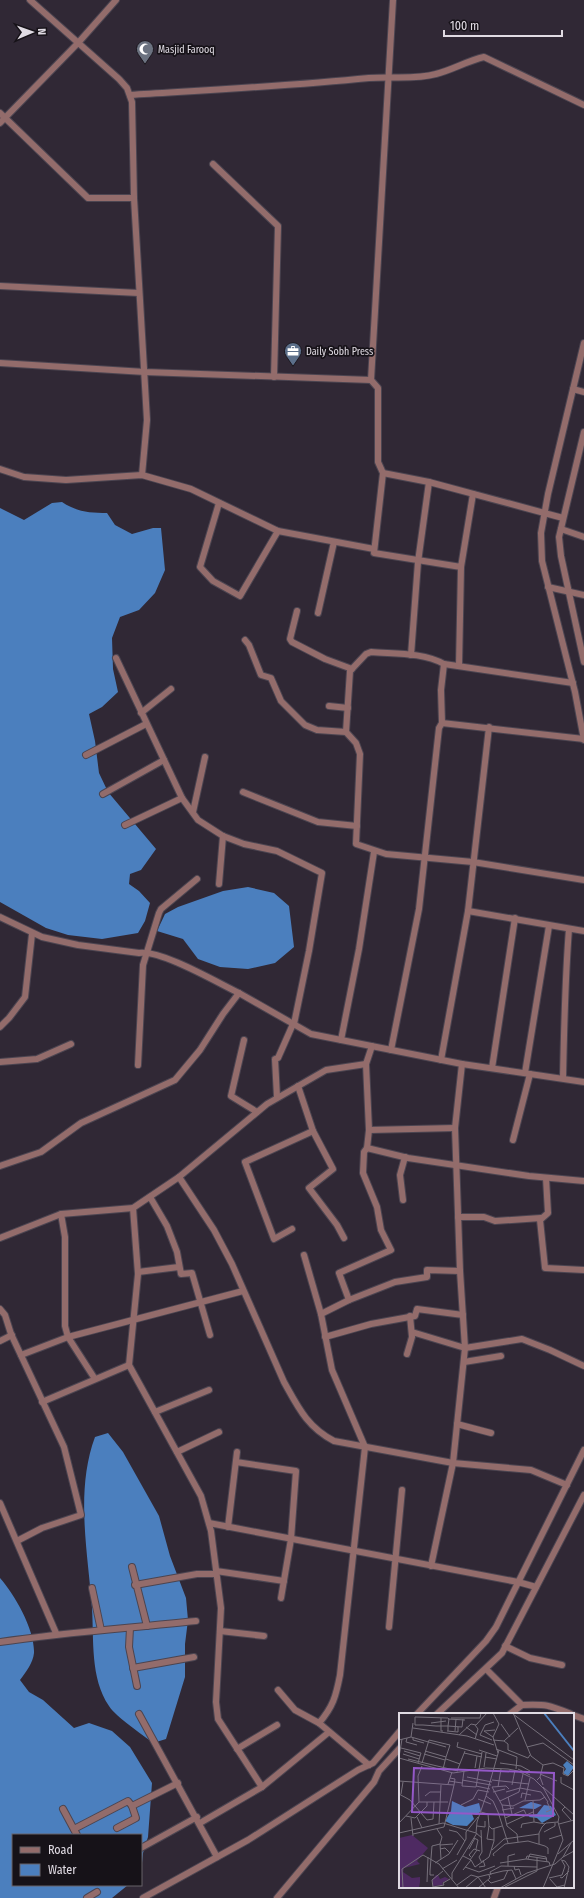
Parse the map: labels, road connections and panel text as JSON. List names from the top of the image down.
{
  "places": {
    "mosque": ["Masjid Farooq"],
    "office": ["Daily Sobh Press"]
  },
  "legend": ["Road", "Water"],
  "scale_bar": "100 m",
  "north": "right"
}
